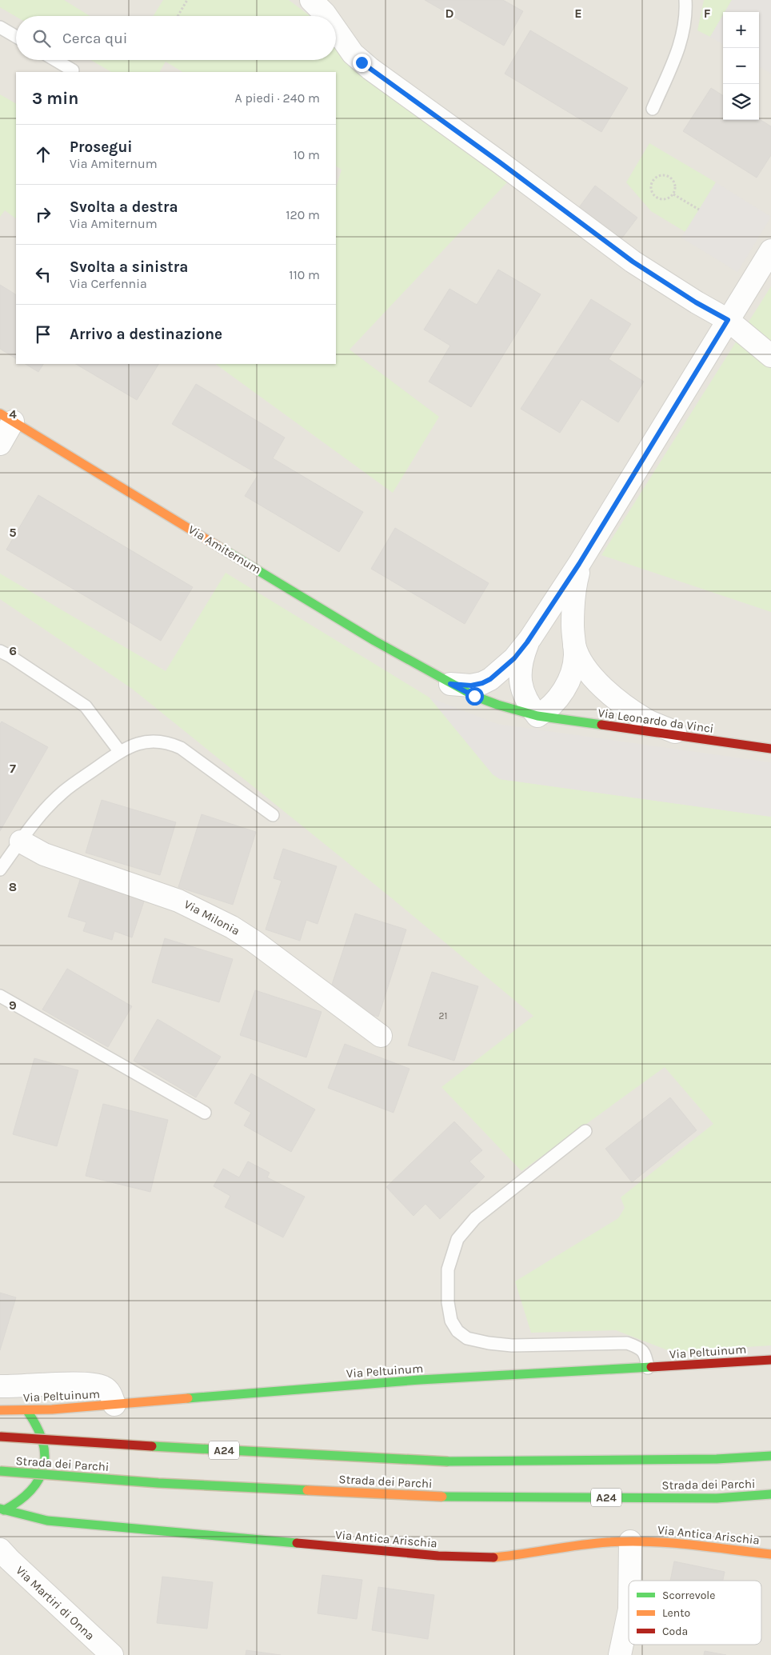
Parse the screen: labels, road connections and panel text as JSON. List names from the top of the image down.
{
  "streets": {
    "main road": [
      "Via Amiternum",
      "Via Leonardo da Vinci",
      "Via Peltuinum",
      "A24",
      "Strada dei Parchi",
      "Via Antica Arischia"
    ],
    "street": ["Via Milonia", "Via Martiri di Onna"]
  },
  "crossings": [
    ["Via Amiternum", "Via Leonardo da Vinci"]
  ],
  "house_numbers": ["21"],
  "legend": ["Scorrevole", "Lento", "Coda"],
  "page": {
    "map_buttons": ["+", "−"],
    "search": "Cerca qui",
    "heading": ["3 min", "A piedi · 240 m"],
    "list": [
      ["Prosegui", "Via Amiternum", "10 m"],
      ["Svolta a destra", "Via Amiternum", "120 m"],
      ["Svolta a sinistra", "Via Cerfennia", "110 m"],
      "Arrivo a destinazione"
    ]
  },
  "grid": {
    "columns": ["D", "E", "F"],
    "rows": [
      "4",
      "5",
      "6",
      "7",
      "8",
      "9"
    ]
  }
}
